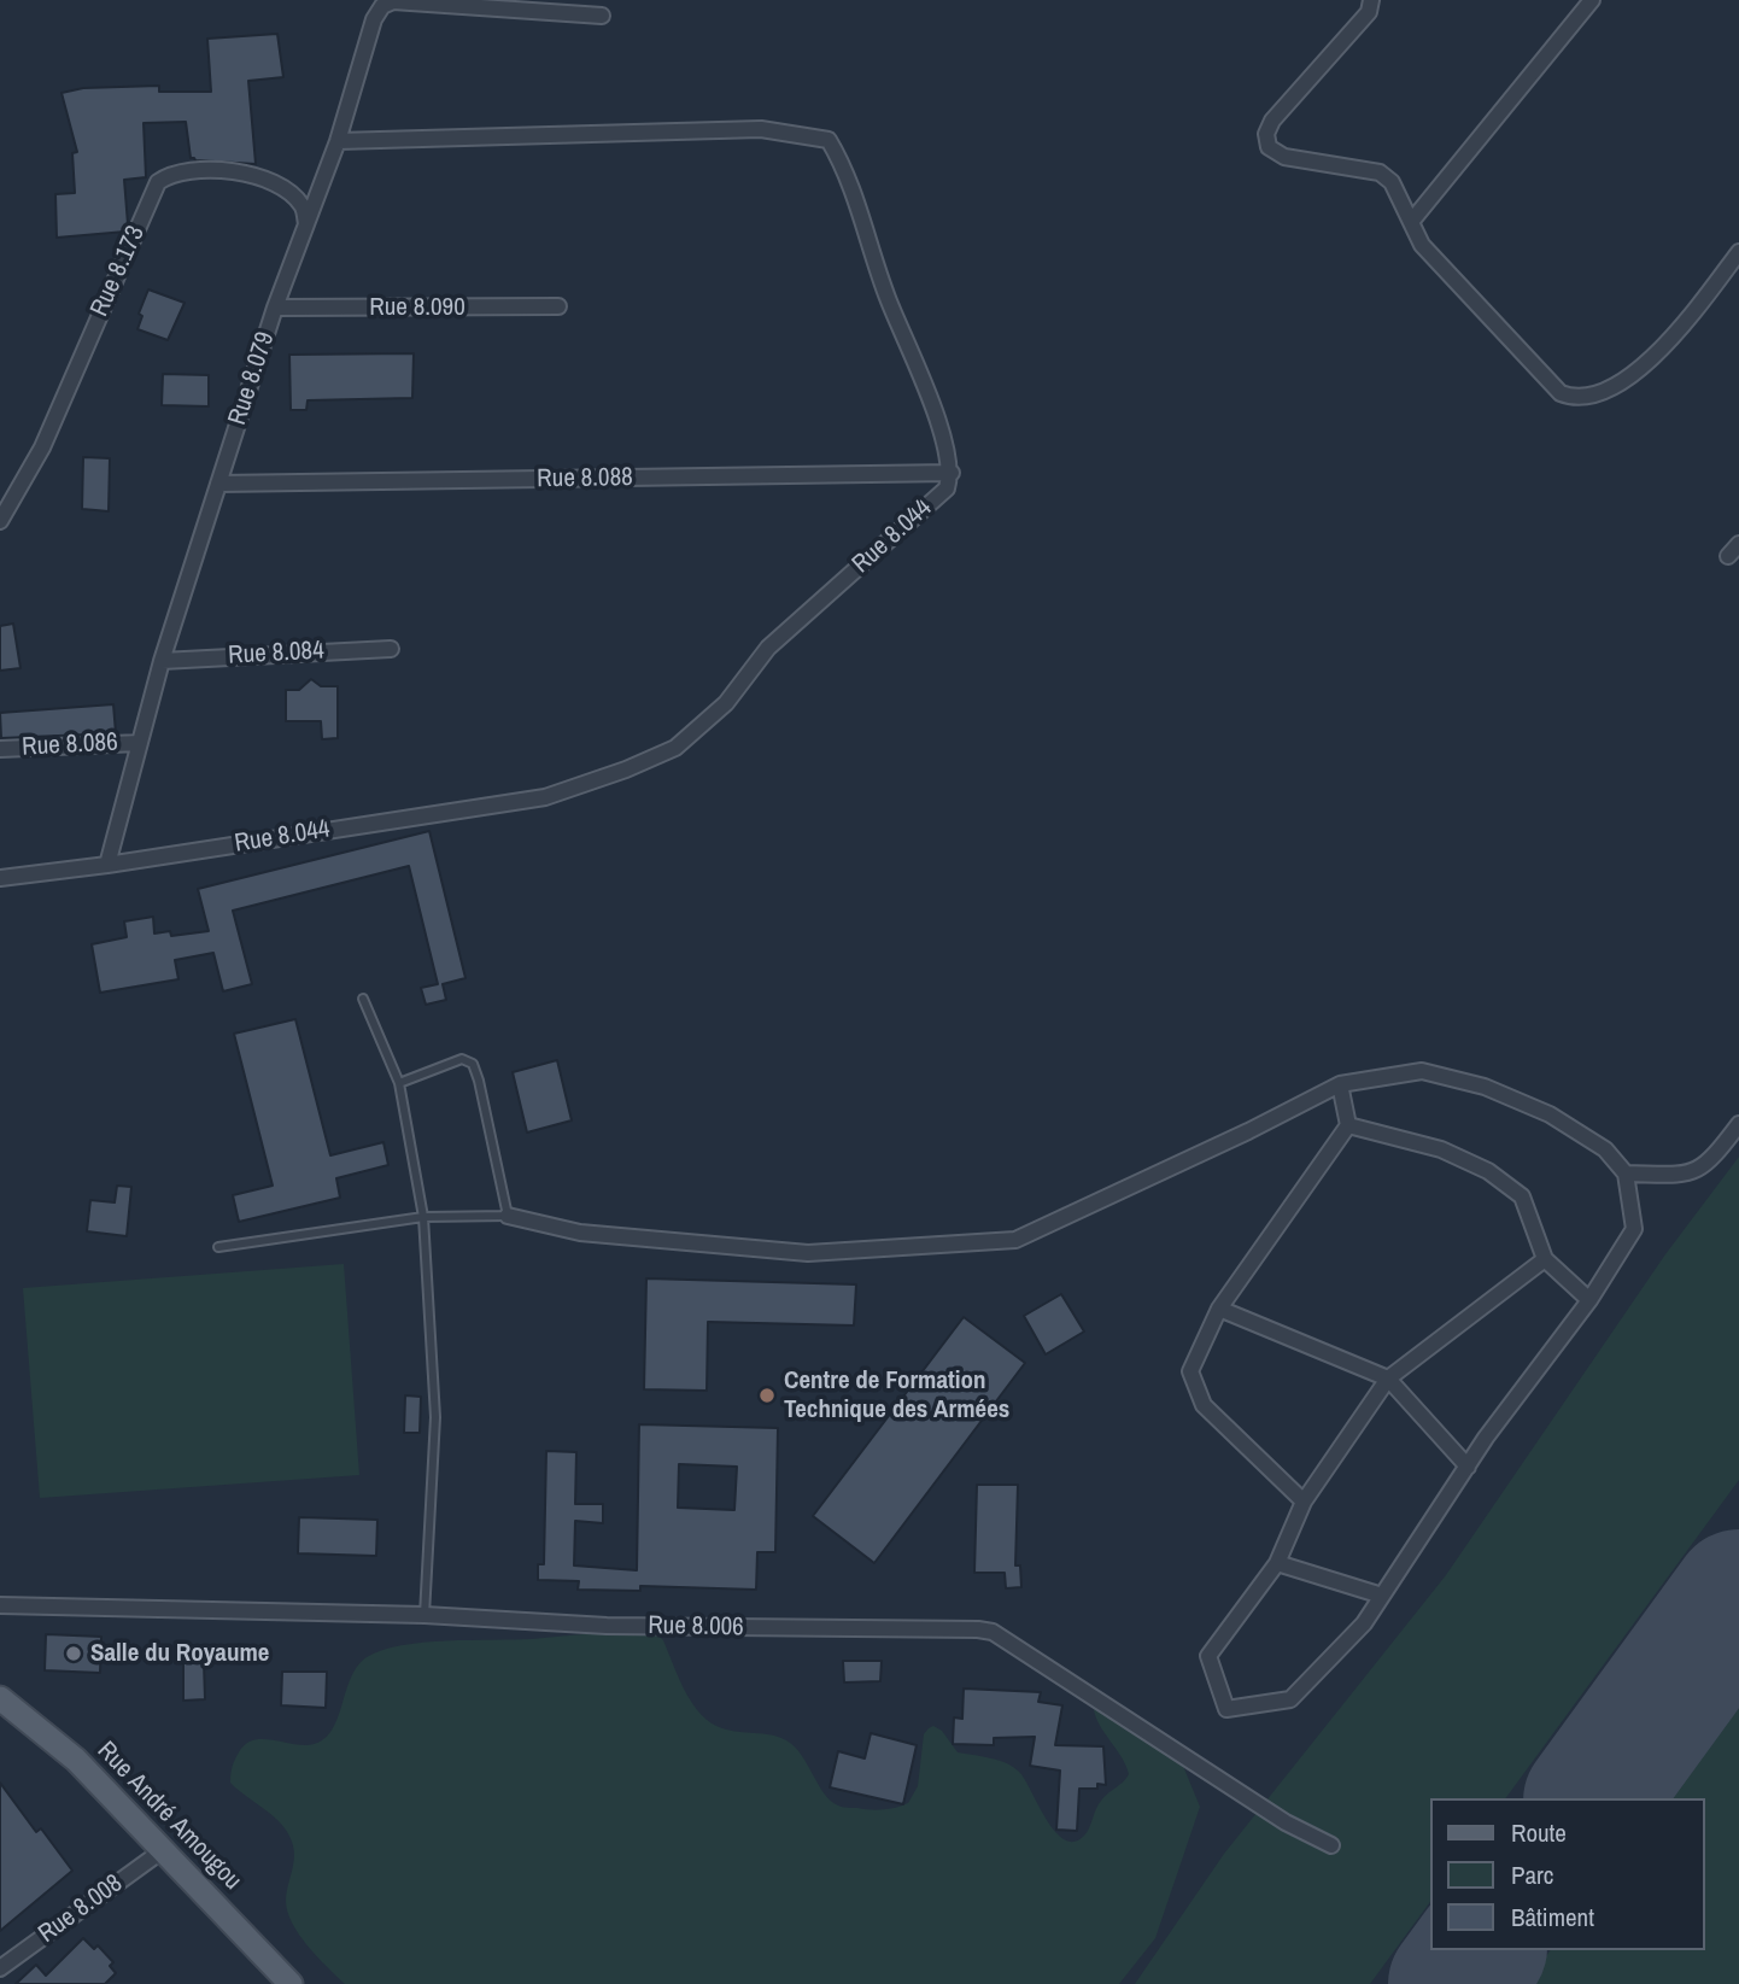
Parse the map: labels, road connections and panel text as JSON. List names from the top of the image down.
{
  "streets": {
    "main road": ["Rue André Amougou"],
    "street": [
      "Rue 8.173",
      "Rue 8.090",
      "Rue 8.079",
      "Rue 8.088",
      "Rue 8.044",
      "Rue 8.084",
      "Rue 8.086",
      "Rue 8.006",
      "Rue 8.008"
    ]
  },
  "crossings": [
    ["Rue 8.173", "Rue 8.079"],
    ["Rue 8.090", "Rue 8.079"],
    ["Rue 8.079", "Rue 8.088"],
    ["Rue 8.079", "Rue 8.044"],
    ["Rue 8.079", "Rue 8.084"],
    ["Rue 8.079", "Rue 8.086"],
    ["Rue 8.088", "Rue 8.044"],
    ["Rue André Amougou", "Rue 8.008"]
  ],
  "places": ["Centre de Formation Technique des Armées", "Salle du Royaume"],
  "legend": ["Route", "Parc", "Bâtiment"]
}
